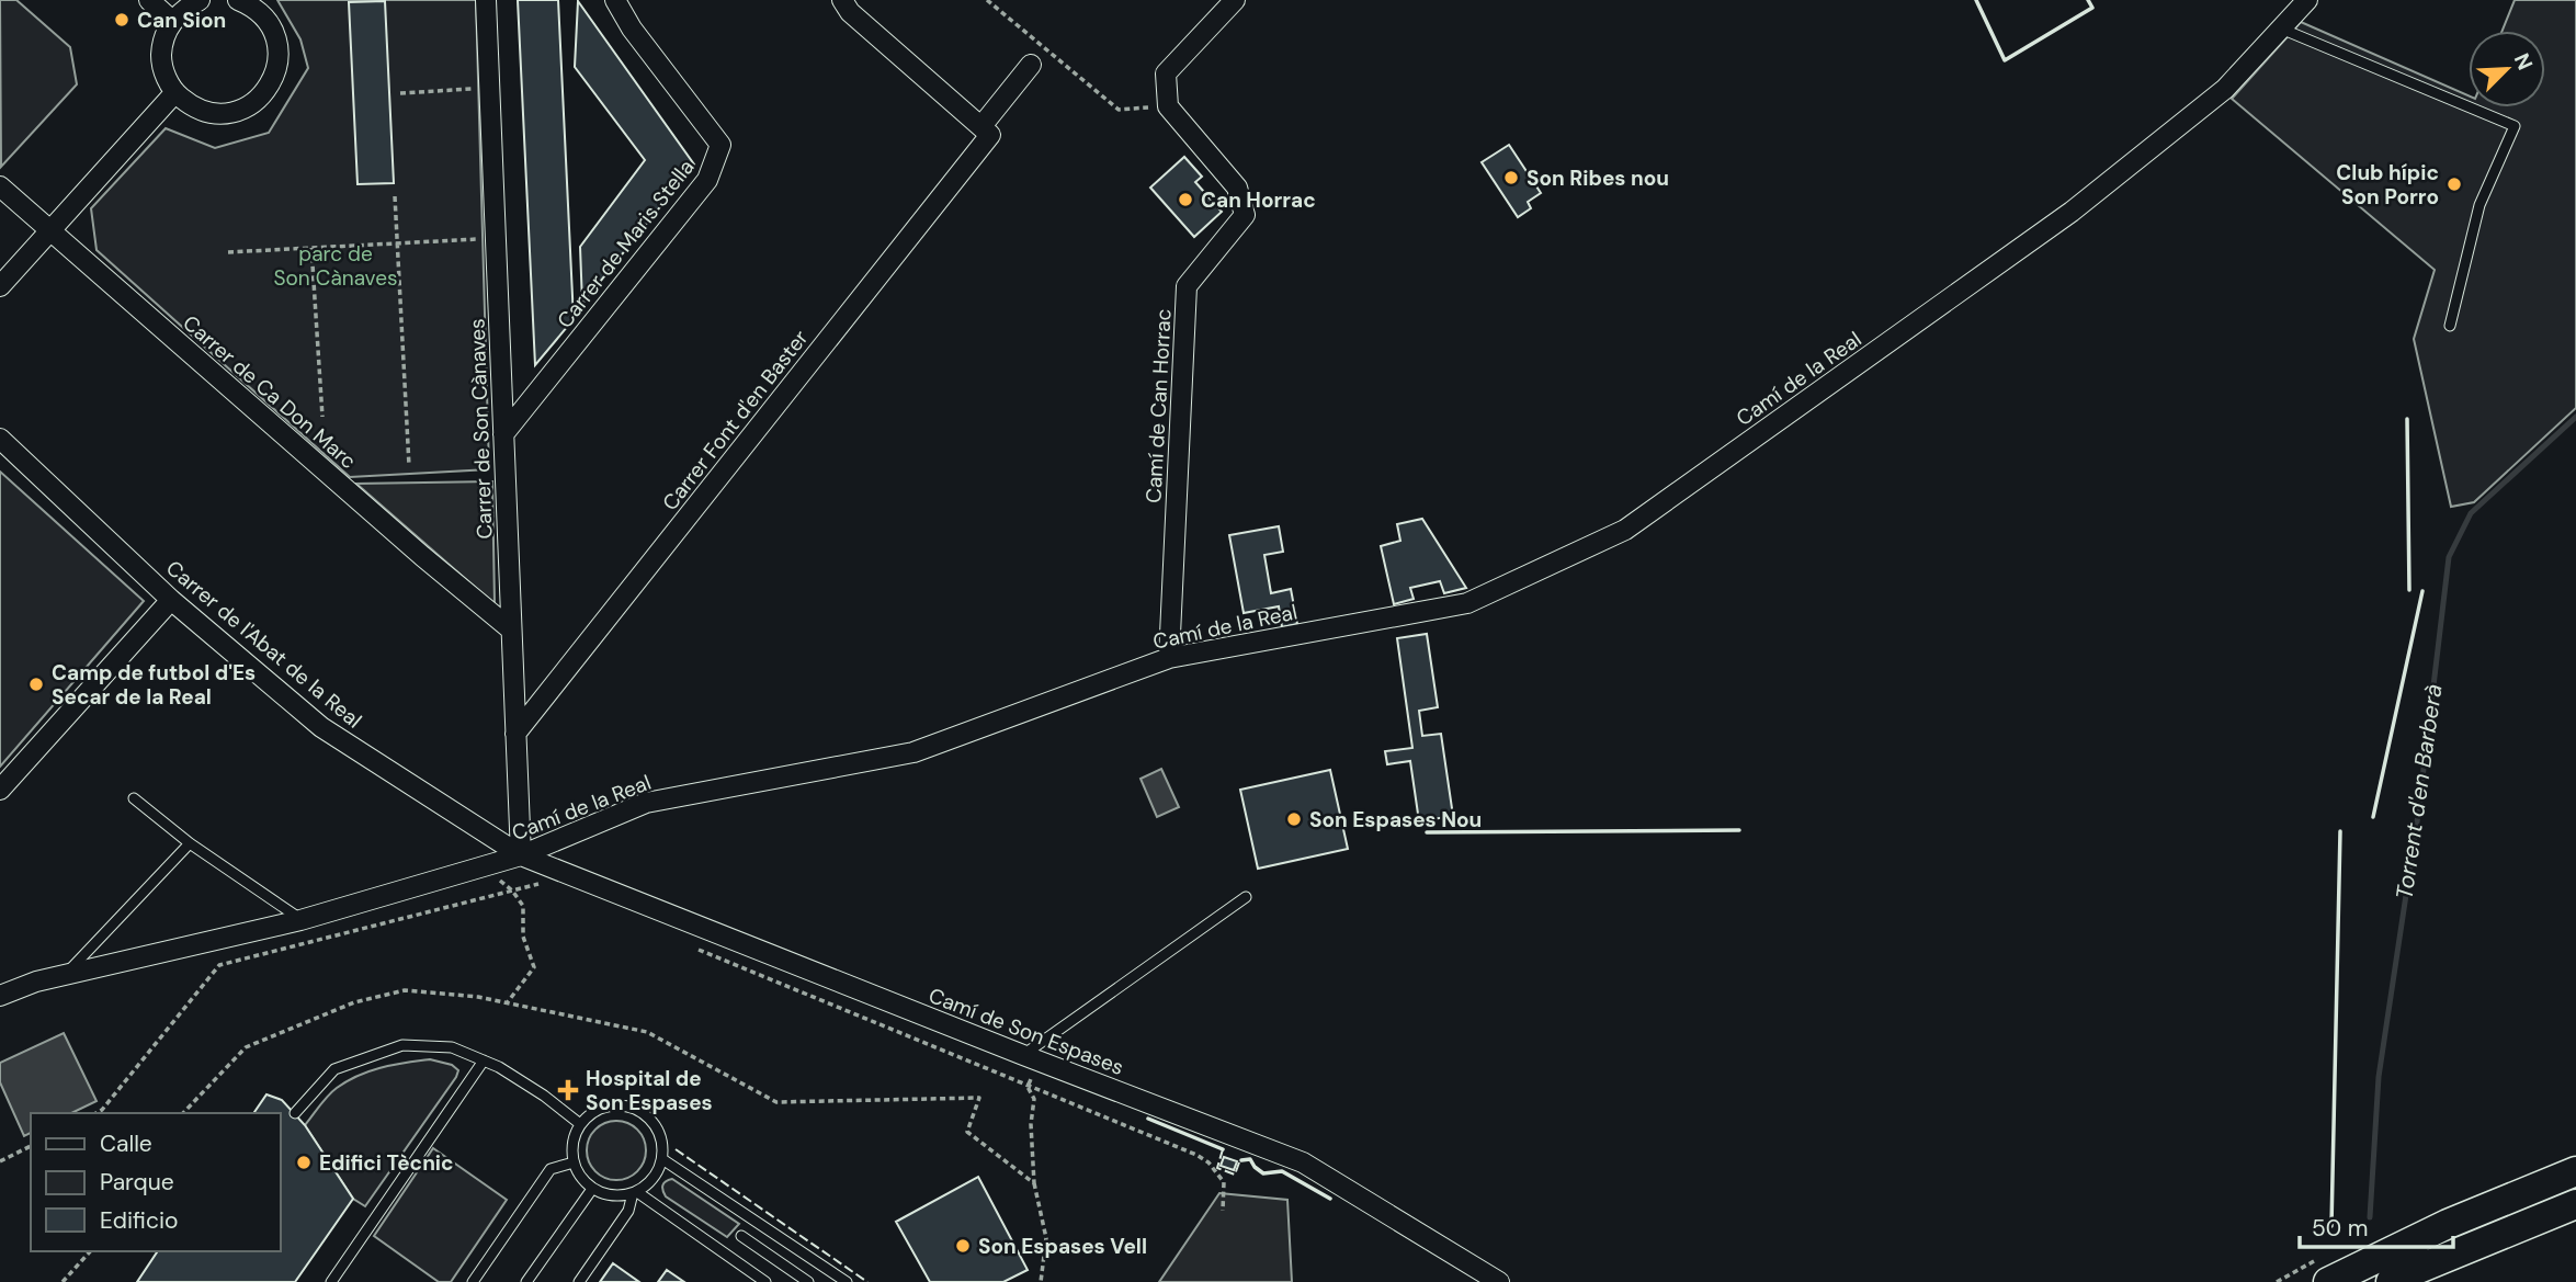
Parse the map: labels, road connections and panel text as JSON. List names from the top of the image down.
{
  "streets": {
    "street": [
      "Carrer de Maris Stella",
      "Camí de la Real",
      "Carrer de Ca Don Marc",
      "Camí de Can Horrac",
      "Carrer Font d'en Baster",
      "Carrer de Son Cànaves",
      "Carrer de l'Abat de la Real",
      "Camí de Son Espases"
    ]
  },
  "crossings": [
    ["Carrer de Maris Stella", "Carrer de Son Cànaves"],
    ["Camí de la Real", "Camí de Can Horrac"],
    ["Camí de la Real", "Carrer de Son Cànaves"],
    ["Camí de la Real", "Carrer de l'Abat de la Real"],
    ["Camí de la Real", "Camí de Son Espases"],
    ["Carrer de Ca Don Marc", "Carrer de Son Cànaves"],
    ["Carrer Font d'en Baster", "Carrer de Son Cànaves"],
    ["Carrer de Son Cànaves", "Carrer de l'Abat de la Real"],
    ["Carrer de Son Cànaves", "Camí de Son Espases"],
    ["Carrer de l'Abat de la Real", "Camí de Son Espases"]
  ],
  "water": ["Torrent d'en Barberà"],
  "parks": ["parc de Son Cànaves"],
  "places": {
    "other": [
      "Can Sion",
      "Son Ribes nou",
      "Club hípic Son Porro",
      "Can Horrac",
      "Camp de futbol d'Es Secar de la Real",
      "Son Espases Nou",
      "Edifici Tècnic",
      "Son Espases Vell"
    ],
    "health": ["Hospital de Son Espases"]
  },
  "legend": ["Calle", "Parque", "Edificio"],
  "scale_bar": "50 m",
  "north": "top right"
}
